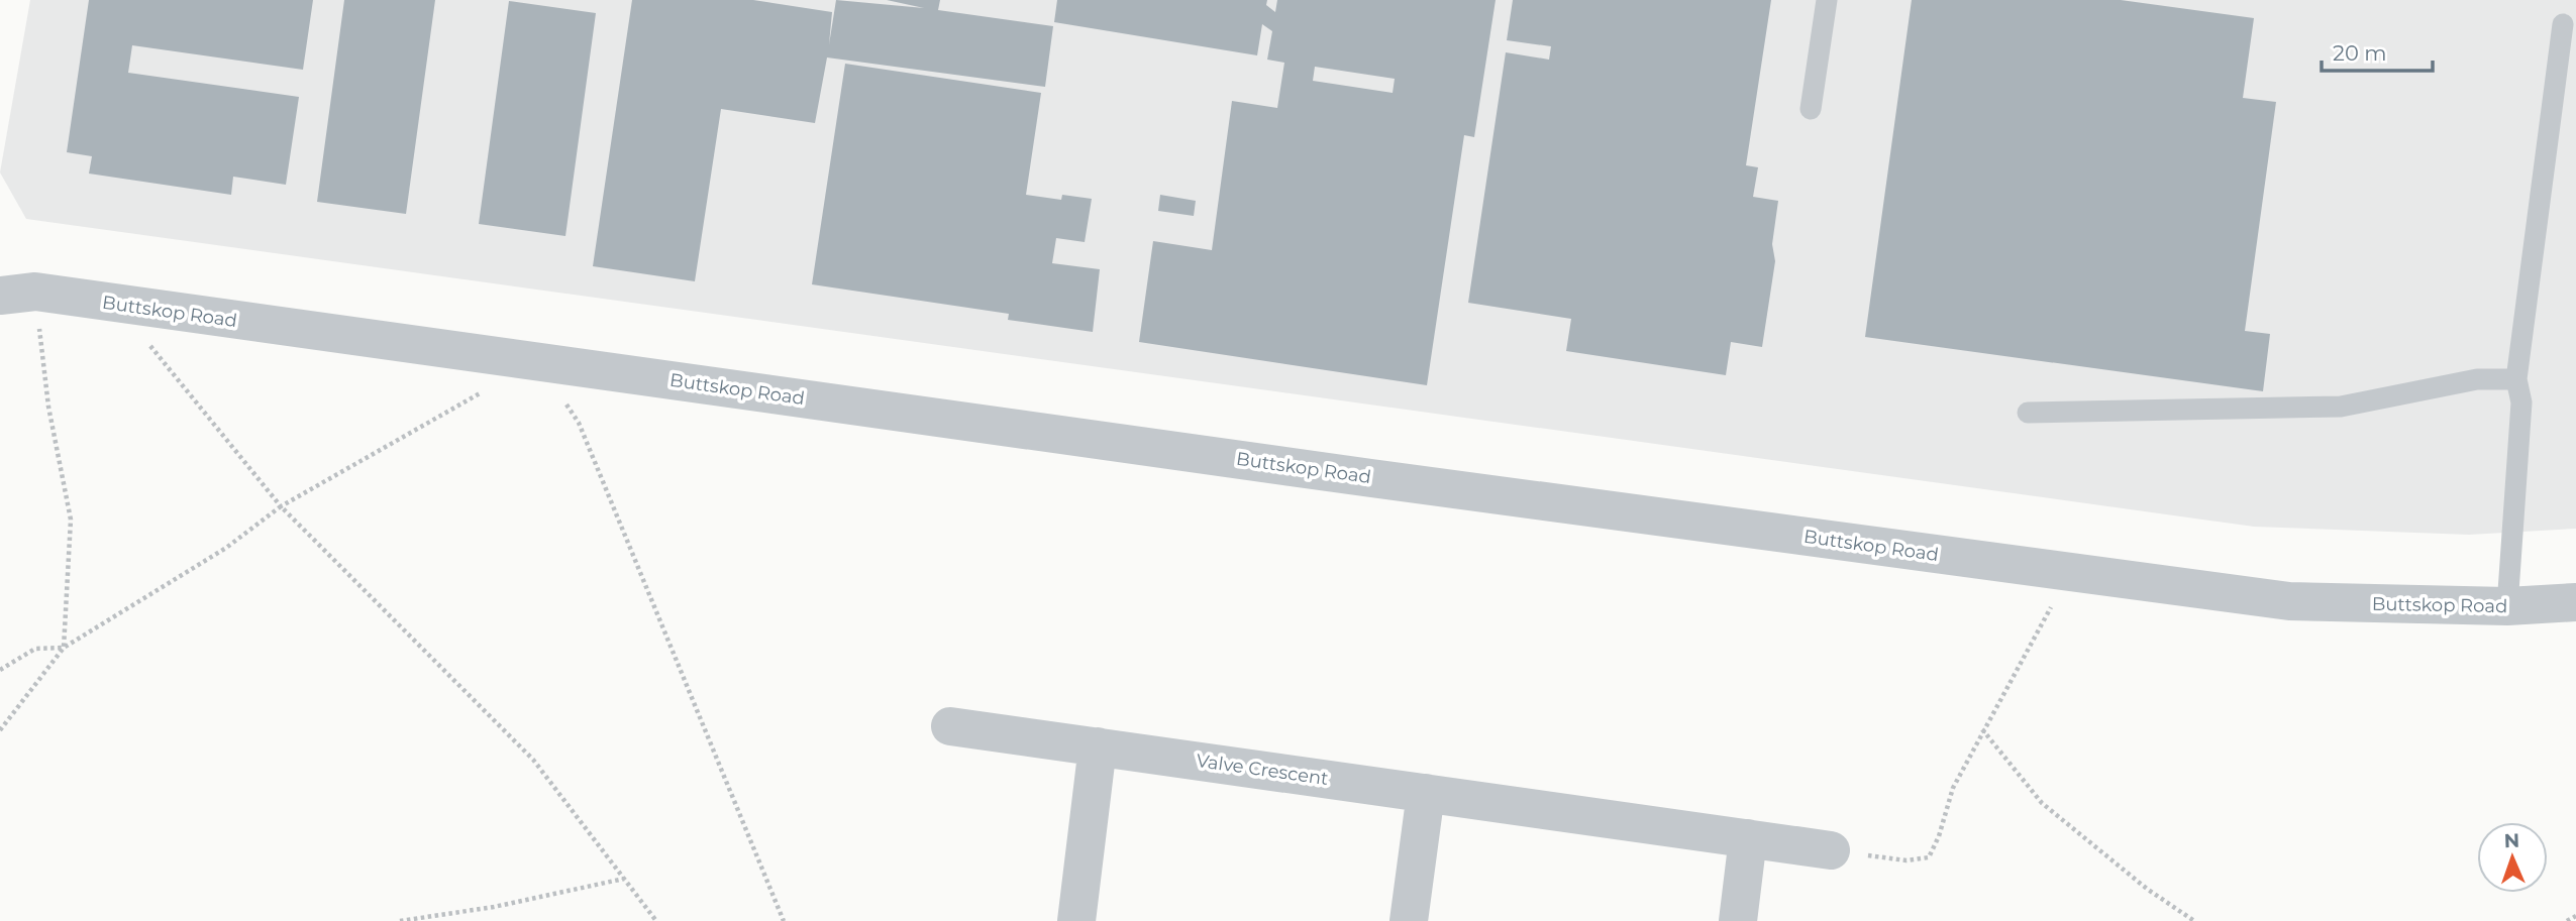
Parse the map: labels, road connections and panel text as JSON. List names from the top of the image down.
{
  "streets": {
    "street": ["Buttskop Road", "Valve Crescent"]
  },
  "scale_bar": "20 m",
  "north": "top"
}
